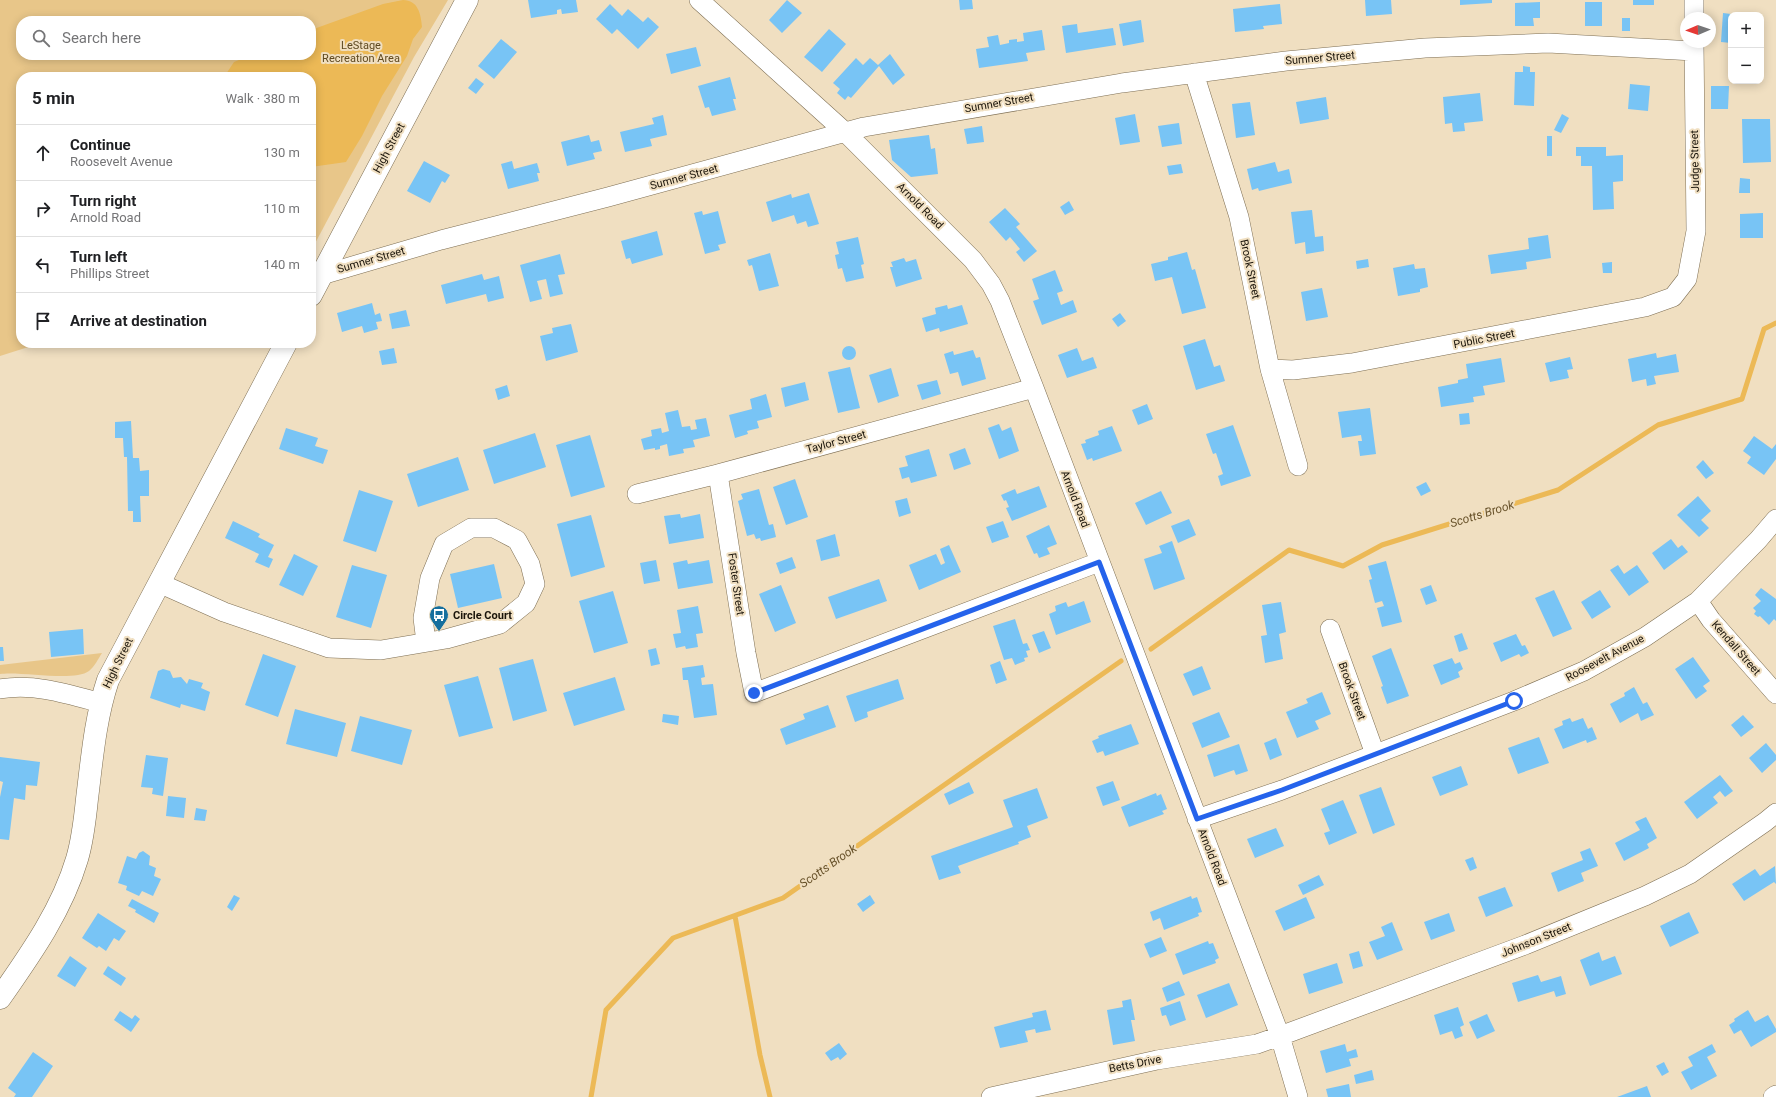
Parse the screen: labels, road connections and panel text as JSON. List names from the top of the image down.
{
  "streets": {
    "street": [
      "Sumner Street",
      "High Street",
      "Judge Street",
      "Arnold Road",
      "Brook Street",
      "Public Street",
      "Taylor Street",
      "Foster Street",
      "Kendall Street",
      "Roosevelt Avenue",
      "Johnson Street",
      "Betts Drive"
    ]
  },
  "crossings": [
    ["Sumner Street", "High Street"],
    ["Sumner Street", "Arnold Road"],
    ["Sumner Street", "Brook Street"],
    ["Judge Street", "Public Street"],
    ["Arnold Road", "Taylor Street"],
    ["Arnold Road", "Foster Street"],
    ["Arnold Road", "Roosevelt Avenue"],
    ["Arnold Road", "Johnson Street"],
    ["Arnold Road", "Betts Drive"],
    ["Brook Street", "Public Street"],
    ["Brook Street", "Roosevelt Avenue"],
    ["Taylor Street", "Foster Street"],
    ["Kendall Street", "Roosevelt Avenue"],
    ["Johnson Street", "Betts Drive"]
  ],
  "water": ["Scotts Brook"],
  "parks": ["LeStage Recreation Area"],
  "places": {
    "bus stop": ["Circle Court"]
  },
  "north": "left",
  "page": {
    "map_buttons": ["+", "−"],
    "search": "Search here",
    "heading": ["5 min", "Walk · 380 m"],
    "list": [
      ["Continue", "Roosevelt Avenue", "130 m"],
      ["Turn right", "Arnold Road", "110 m"],
      ["Turn left", "Phillips Street", "140 m"],
      "Arrive at destination"
    ]
  }
}
